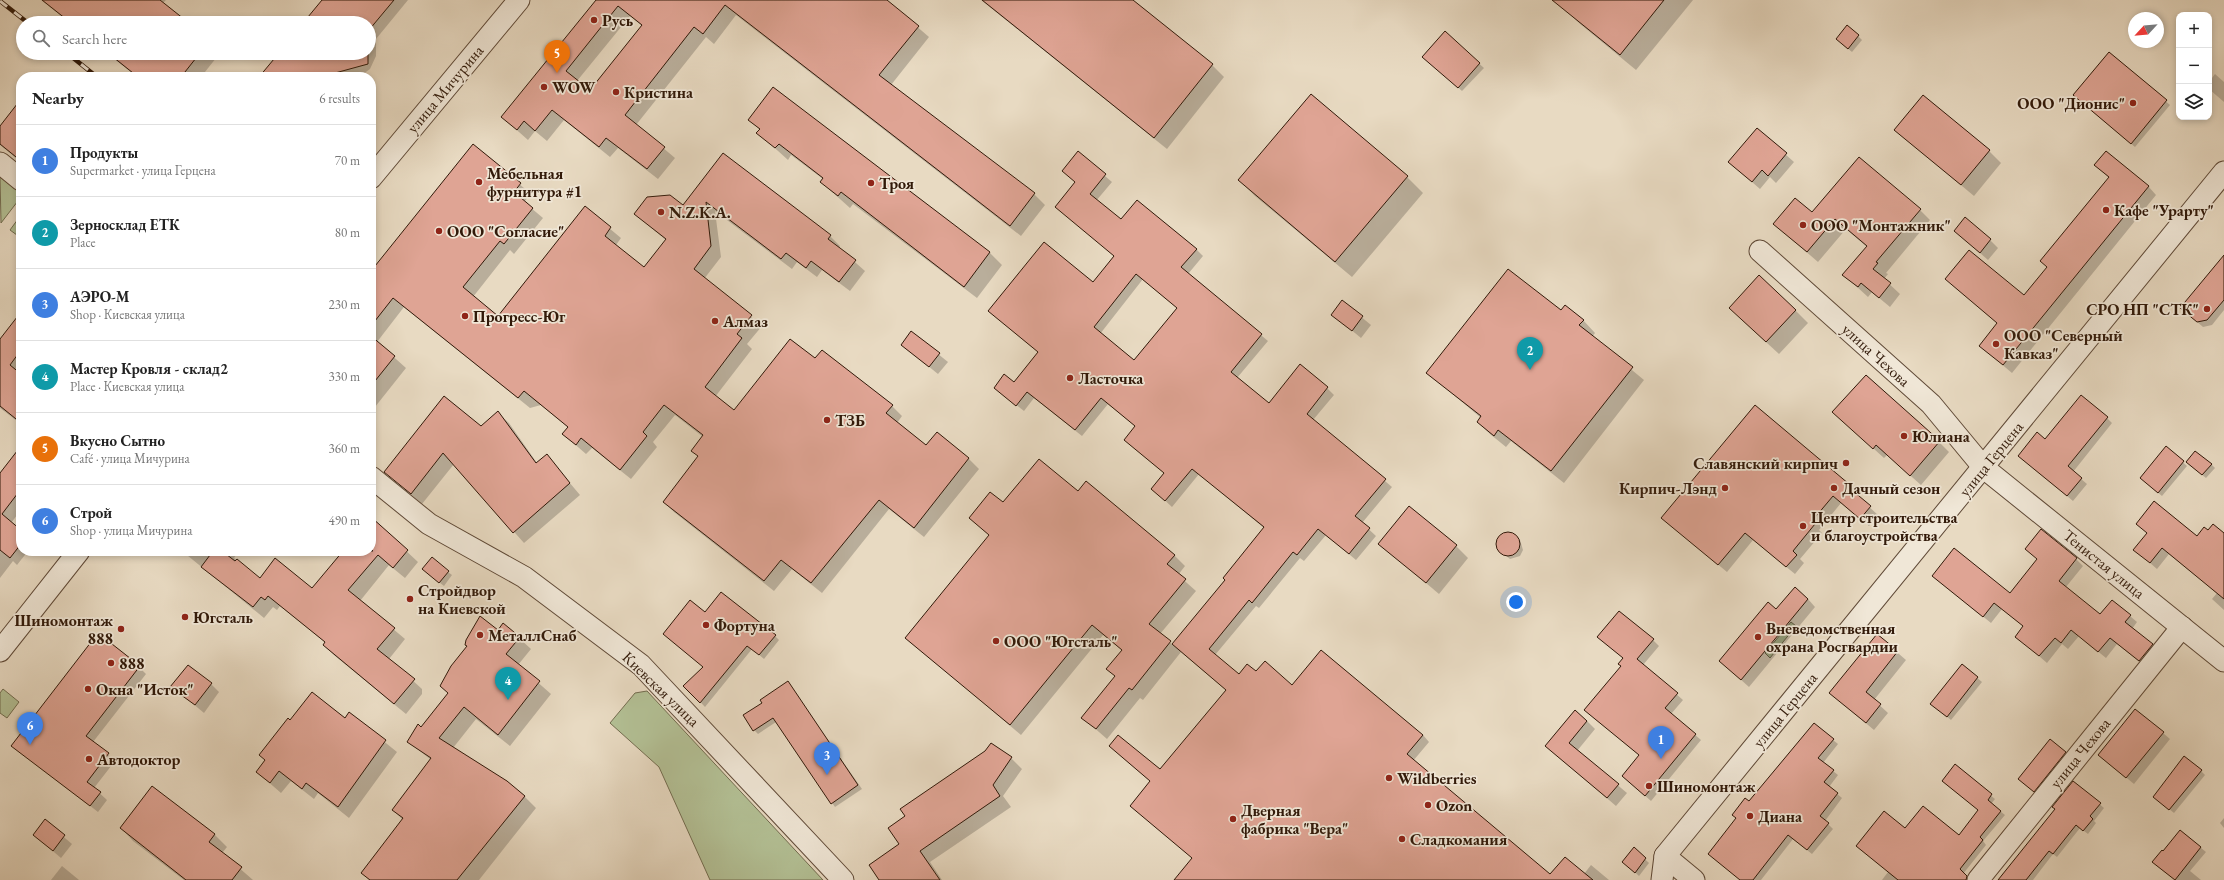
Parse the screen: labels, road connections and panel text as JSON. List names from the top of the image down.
{
  "streets": {
    "street": [
      "улица Мичурина",
      "улица Чехова",
      "улица Герцена",
      "Тенистая улица",
      "Киевская улица"
    ]
  },
  "crossings": [
    ["улица Чехова", "улица Герцена"],
    ["улица Чехова", "Тенистая улица"],
    ["улица Герцена", "Тенистая улица"]
  ],
  "places": [
    "Русь",
    "WOW",
    "Кристина",
    "ООО \"Дионис\"",
    "Мебельная фурнитура #1",
    "Троя",
    "Кафе \"Урарту\"",
    "N.Z.K.A.",
    "ООО \"Монтажник\"",
    "ООО \"Согласие\"",
    "СРО НП \"СТК\"",
    "Прогресс-Юг",
    "Алмаз",
    "ООО \"Северный Кавказ\"",
    "Ласточка",
    "ТЗБ",
    "Юлиана",
    "Славянский кирпич",
    "Кирпич-Лэнд",
    "Дачный сезон",
    "Центр строительства и благоустройства",
    "Стройдвор на Киевской",
    "Югсталь",
    "Фортуна",
    "Шиномонтаж 888",
    "МеталлСнаб",
    "Вневедомственная охрана Росгвардии",
    "ООО \"Югсталь\"",
    "888",
    "Окна \"Исток\"",
    "Автодоктор",
    "Wildberries",
    "Шиномонтаж",
    "Ozon",
    "Диана",
    "Дверная фабрика \"Вера\"",
    "Сладкомания"
  ],
  "north": "bottom left",
  "page": {
    "map_buttons": ["+", "−"],
    "search": "Search here",
    "pins": [
      "5",
      "2",
      "4",
      "6",
      "1",
      "3"
    ],
    "heading": ["Nearby", "6 results"],
    "list": [
      {
        "mark": "1",
        "name": "Продукты",
        "note": "Supermarket · улица Герцена",
        "value": "70 m"
      },
      {
        "mark": "2",
        "name": "Зерносклад ЕТК",
        "note": "Place",
        "value": "80 m"
      },
      {
        "mark": "3",
        "name": "АЭРО-М",
        "note": "Shop · Киевская улица",
        "value": "230 m"
      },
      {
        "mark": "4",
        "name": "Мастер Кровля - склад2",
        "note": "Place · Киевская улица",
        "value": "330 m"
      },
      {
        "mark": "5",
        "name": "Вкусно Сытно",
        "note": "Café · улица Мичурина",
        "value": "360 m"
      },
      {
        "mark": "6",
        "name": "Строй",
        "note": "Shop · улица Мичурина",
        "value": "490 m"
      }
    ]
  }
}
